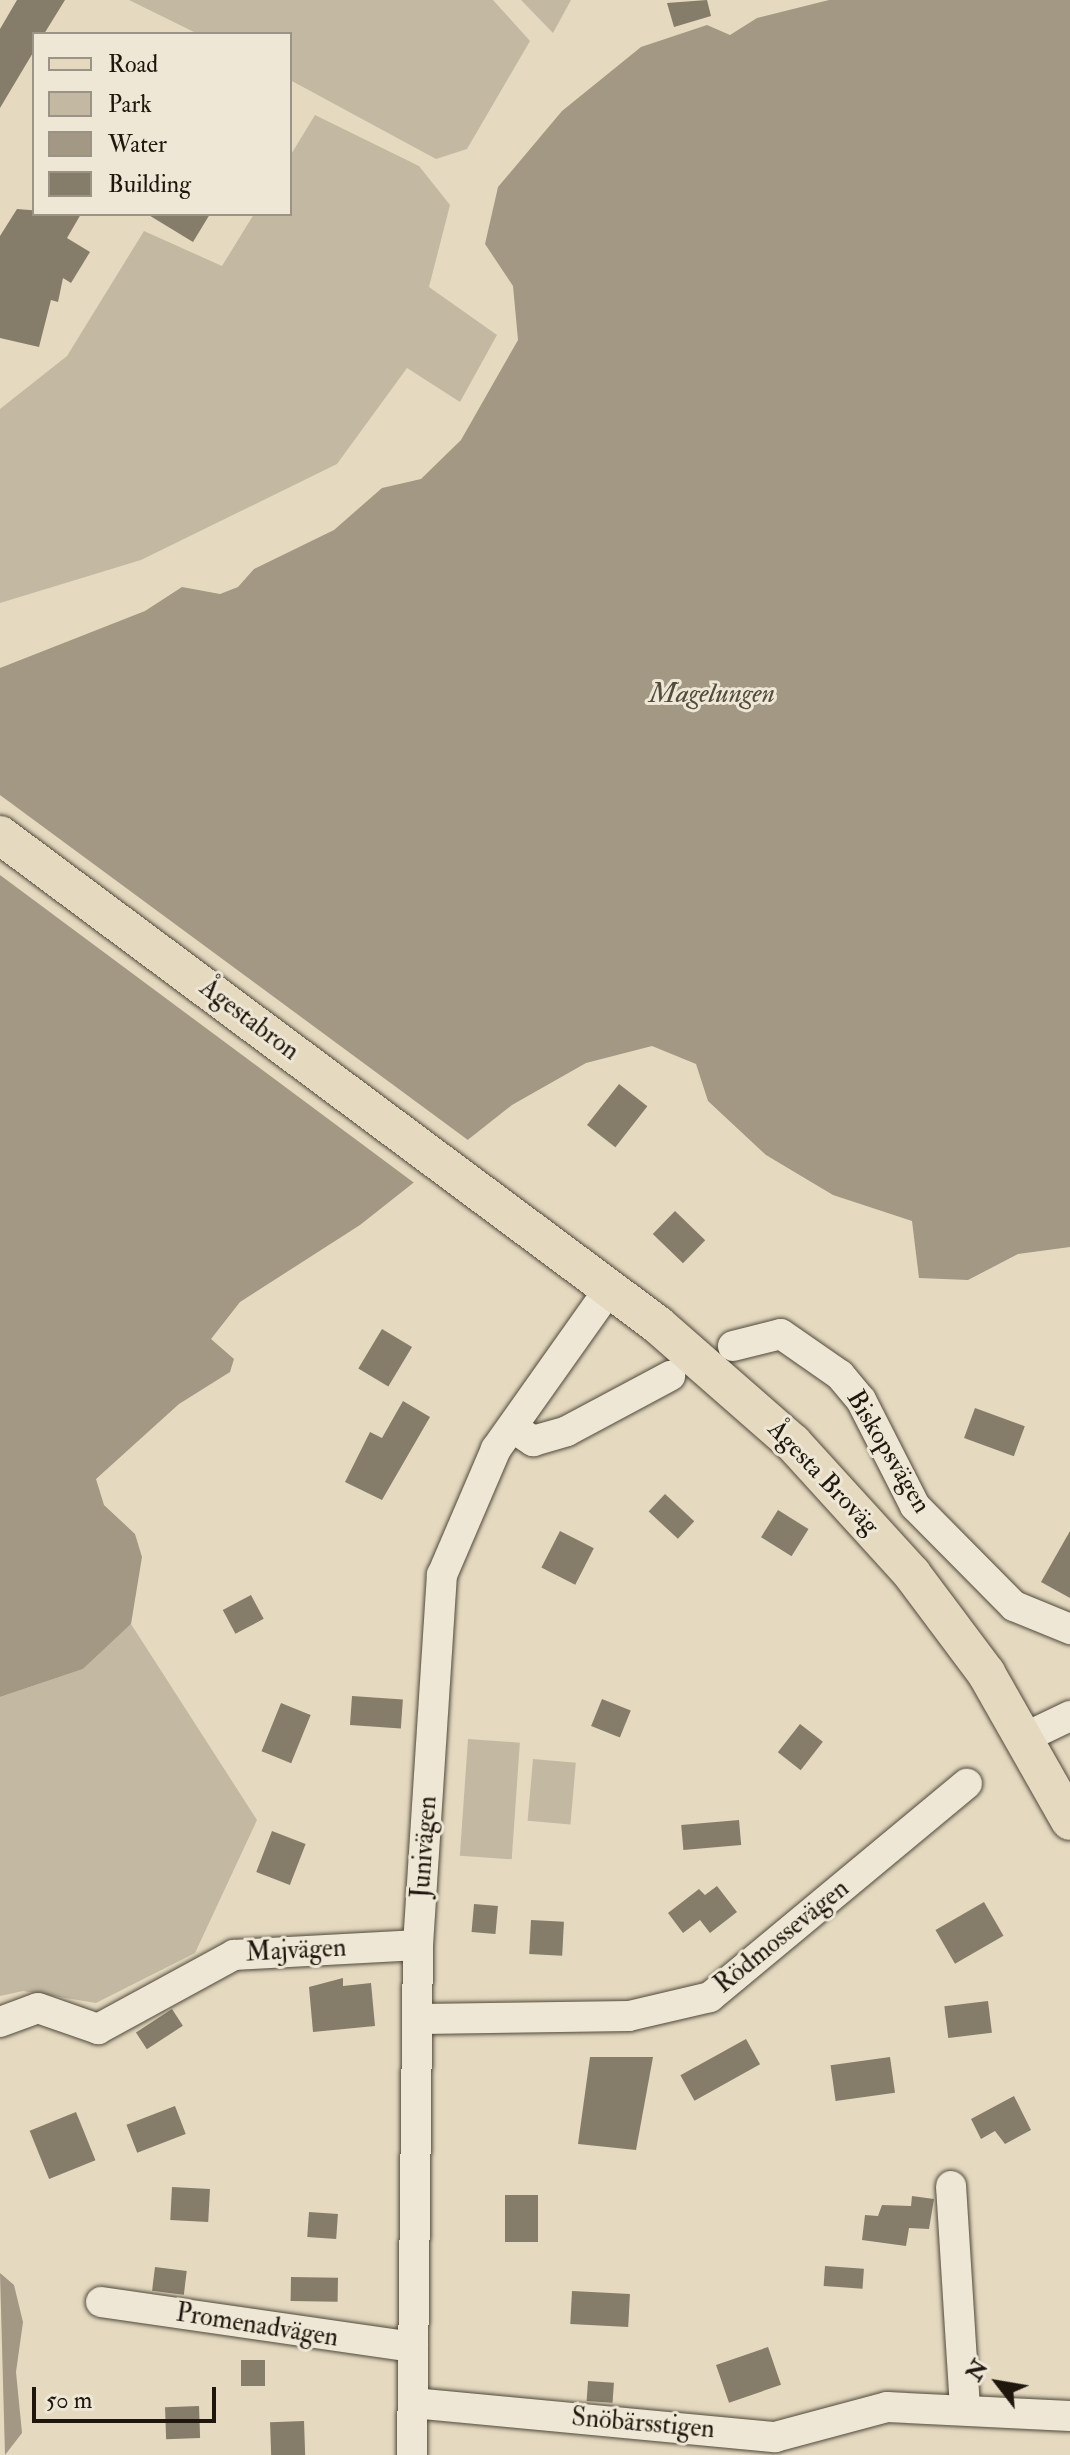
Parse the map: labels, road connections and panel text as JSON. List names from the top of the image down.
{
  "streets": {
    "main road": ["Ågestabron", "Ågesta Broväg"],
    "street": [
      "Biskopsvägen",
      "Junivägen",
      "Rödmossevägen",
      "Majvägen",
      "Promenadvägen",
      "Snöbärsstigen"
    ]
  },
  "crossings": [
    ["Ågestabron", "Ågesta Broväg"],
    ["Ågesta Broväg", "Junivägen"],
    ["Junivägen", "Rödmossevägen"],
    ["Junivägen", "Majvägen"],
    ["Junivägen", "Promenadvägen"],
    ["Junivägen", "Snöbärsstigen"]
  ],
  "water": ["Magelungen"],
  "legend": [
    "Road",
    "Park",
    "Water",
    "Building"
  ],
  "scale_bar": "50 m",
  "north": "top left"
}
